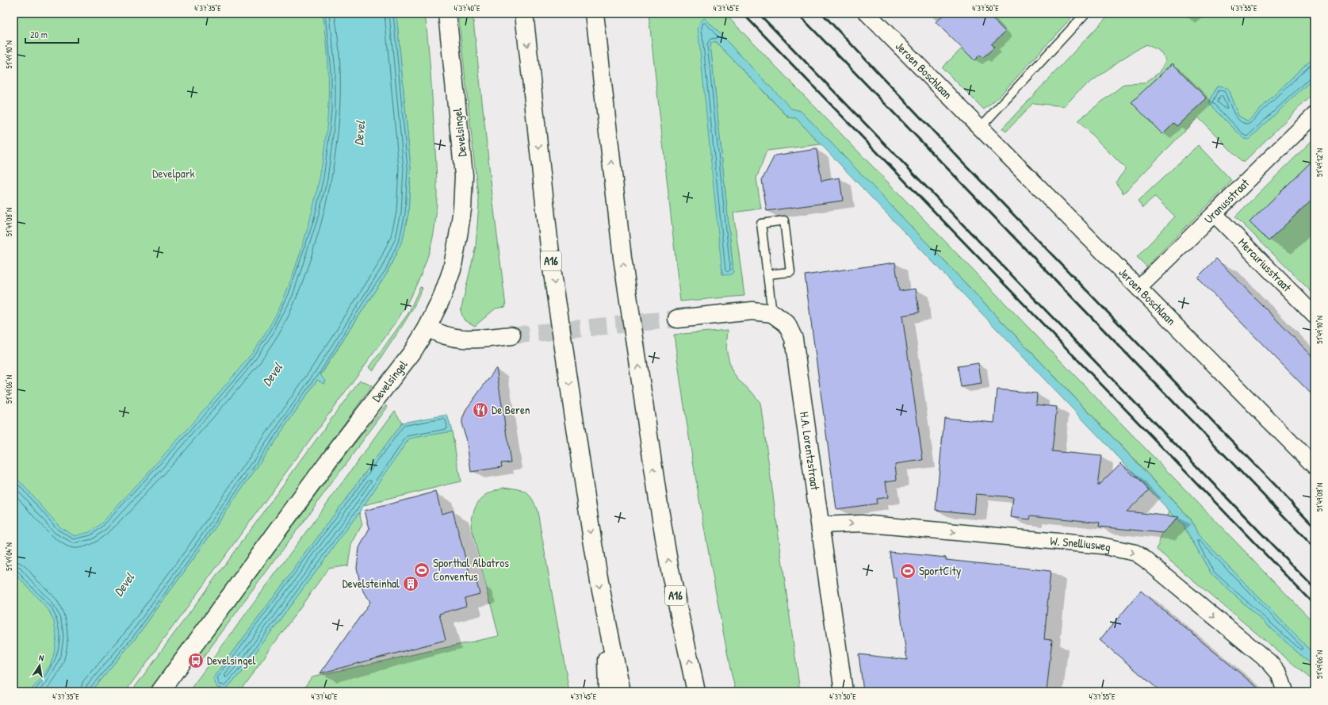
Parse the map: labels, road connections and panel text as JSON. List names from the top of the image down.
{
  "streets": {
    "main road": ["Develsingel", "A16", "H.A. Lorentzstraat"],
    "street": [
      "Jeroen Boschlaan",
      "Uranusstraat",
      "Mercuriusstraat",
      "W. Snelliusweg"
    ]
  },
  "crossings": [
    ["Jeroen Boschlaan", "Uranusstraat"],
    ["Uranusstraat", "Mercuriusstraat"],
    ["H.A. Lorentzstraat", "W. Snelliusweg"]
  ],
  "one_way": ["W. Snelliusweg"],
  "water": ["Devel"],
  "parks": ["Develpark"],
  "places": {
    "restaurant": ["De Beren"],
    "sports": ["Sporthal Albatros Conventus", "SportCity"],
    "building": ["Develsteinhal"],
    "bus stop": ["Develsingel"]
  },
  "scale_bar": "20 m",
  "north": "top",
  "coordinates": [
    "4°37'35\"E",
    "4°37'40\"E",
    "4°37'45\"E",
    "4°37'50\"E",
    "4°37'55\"E",
    "51°49'10\"N",
    "51°49'12\"N",
    "51°49'08\"N",
    "51°49'06\"N",
    "51°49'04\"N"
  ]
}
